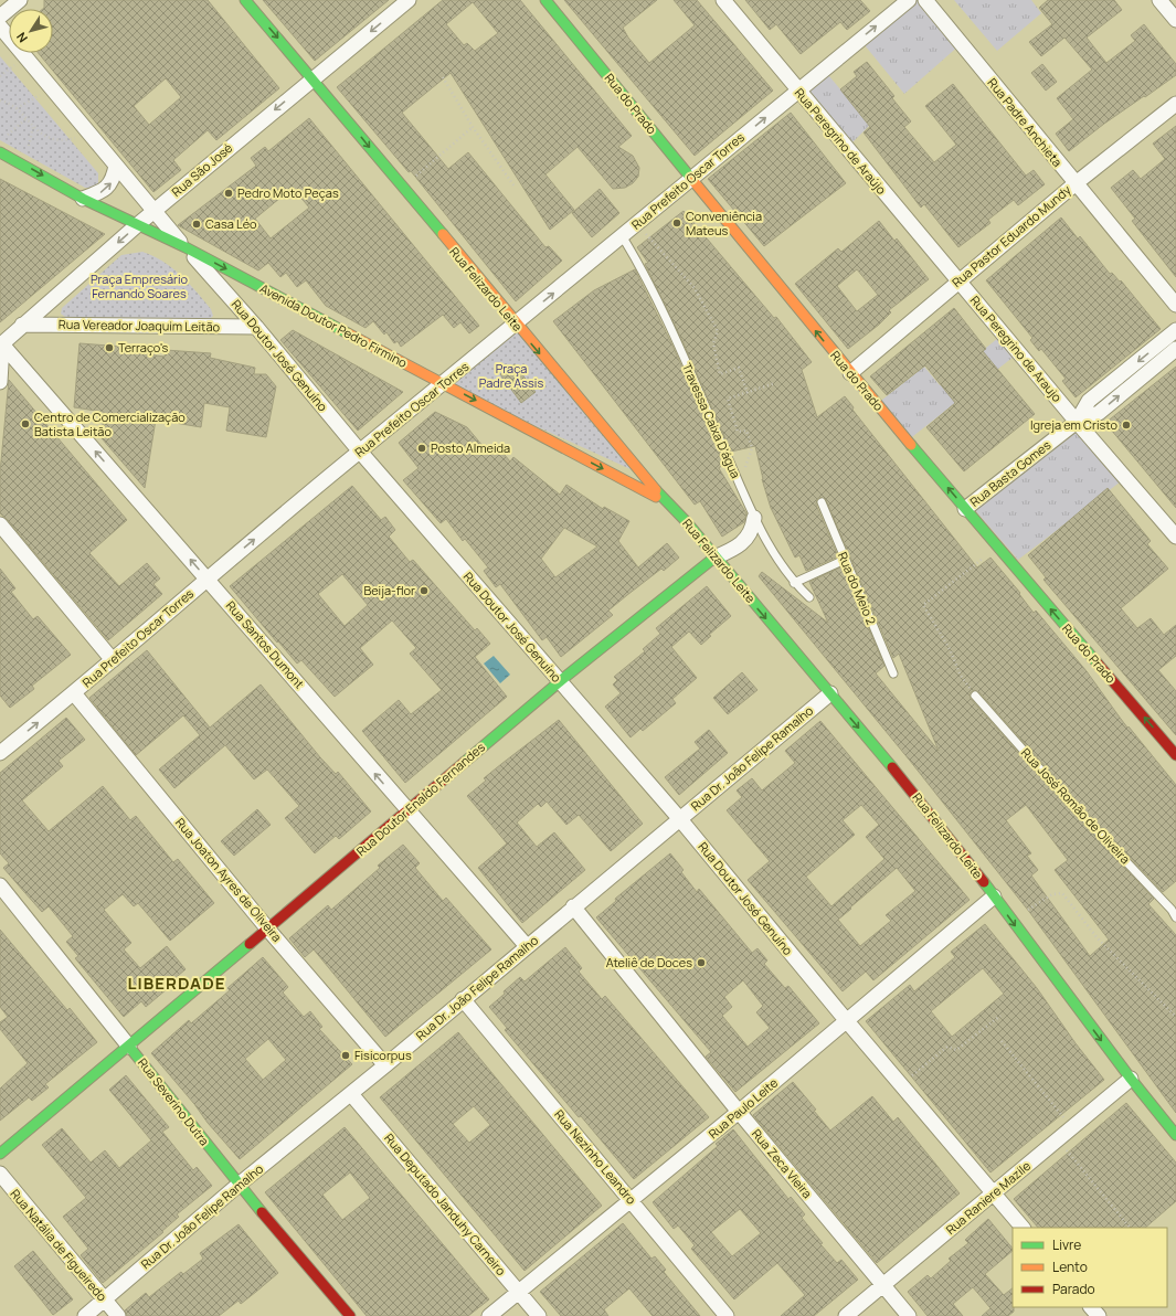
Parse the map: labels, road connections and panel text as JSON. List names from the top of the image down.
{
  "streets": {
    "main road": [
      "Rua do Prado",
      "Rua Felizardo Leite",
      "Avenida Doutor Pedro Firmino",
      "Rua Doutor Enaldo Fernandes",
      "Rua Severino Dutra"
    ],
    "street": [
      "Rua Padre Anchieta",
      "Rua Peregrino de Araújo",
      "Rua São José",
      "Rua Prefeito Oscar Torres",
      "Rua Pastor Eduardo Mundy",
      "Rua Vereador Joaquim Leitão",
      "Rua Peregrino de Araujo",
      "Rua Doutor José Genuíno",
      "Rua Basta Gomes",
      "Rua Santos Dumont",
      "Rua Dr. João Felipe Ramalho",
      "Rua Joaton Ayres de Oliveira",
      "Rua Paulo Leite",
      "Rua Nezinho Leandro",
      "Rua Zeca Vieira",
      "Rua Raniere Mazile",
      "Rua Deputado Janduhy Carneiro",
      "Rua Natália de Figueiredo"
    ],
    "lane": ["Travessa Caixa D'água", "Rua do Meio 2", "Rua José Romão de Oliveira"]
  },
  "crossings": [
    ["Rua do Prado", "Rua Prefeito Oscar Torres"],
    ["Rua do Prado", "Rua Pastor Eduardo Mundy"],
    ["Rua do Prado", "Rua Basta Gomes"],
    ["Rua Padre Anchieta", "Rua Pastor Eduardo Mundy"],
    ["Rua Peregrino de Araújo", "Rua Prefeito Oscar Torres"],
    ["Rua Peregrino de Araújo", "Rua Pastor Eduardo Mundy"],
    ["Rua Peregrino de Araújo", "Rua Peregrino de Araujo"],
    ["Rua São José", "Rua Felizardo Leite"],
    ["Rua São José", "Rua Vereador Joaquim Leitão"],
    ["Rua São José", "Avenida Doutor Pedro Firmino"],
    ["Rua São José", "Rua Doutor José Genuíno"],
    ["Rua São José", "Rua Santos Dumont"],
    ["Rua Prefeito Oscar Torres", "Rua Felizardo Leite"],
    ["Rua Prefeito Oscar Torres", "Avenida Doutor Pedro Firmino"],
    ["Rua Prefeito Oscar Torres", "Rua Doutor José Genuíno"],
    ["Rua Prefeito Oscar Torres", "Travessa Caixa D'água"],
    ["Rua Prefeito Oscar Torres", "Rua Santos Dumont"],
    ["Rua Prefeito Oscar Torres", "Rua Joaton Ayres de Oliveira"],
    ["Rua Pastor Eduardo Mundy", "Rua Peregrino de Araujo"],
    ["Rua Felizardo Leite", "Avenida Doutor Pedro Firmino"],
    ["Rua Felizardo Leite", "Rua Dr. João Felipe Ramalho"],
    ["Rua Felizardo Leite", "Rua Doutor Enaldo Fernandes"],
    ["Rua Felizardo Leite", "Rua Paulo Leite"],
    ["Rua Felizardo Leite", "Rua Raniere Mazile"],
    ["Rua Vereador Joaquim Leitão", "Rua Doutor José Genuíno"],
    ["Avenida Doutor Pedro Firmino", "Rua Doutor José Genuíno"],
    ["Rua Peregrino de Araujo", "Rua Basta Gomes"],
    ["Rua Doutor José Genuíno", "Rua Dr. João Felipe Ramalho"],
    ["Rua Doutor José Genuíno", "Rua Doutor Enaldo Fernandes"],
    ["Rua Doutor José Genuíno", "Rua Paulo Leite"],
    ["Rua Doutor José Genuíno", "Rua Raniere Mazile"],
    ["Rua Santos Dumont", "Rua Dr. João Felipe Ramalho"],
    ["Rua Santos Dumont", "Rua Doutor Enaldo Fernandes"],
    ["Rua Dr. João Felipe Ramalho", "Rua Joaton Ayres de Oliveira"],
    ["Rua Dr. João Felipe Ramalho", "Rua Severino Dutra"],
    ["Rua Dr. João Felipe Ramalho", "Rua Nezinho Leandro"],
    ["Rua Dr. João Felipe Ramalho", "Rua Zeca Vieira"],
    ["Rua Dr. João Felipe Ramalho", "Rua Deputado Janduhy Carneiro"],
    ["Rua Dr. João Felipe Ramalho", "Rua Natália de Figueiredo"],
    ["Rua Doutor Enaldo Fernandes", "Rua Joaton Ayres de Oliveira"],
    ["Rua Doutor Enaldo Fernandes", "Rua Severino Dutra"],
    ["Rua Paulo Leite", "Rua Nezinho Leandro"],
    ["Rua Paulo Leite", "Rua Zeca Vieira"],
    ["Rua Paulo Leite", "Rua Deputado Janduhy Carneiro"],
    ["Rua Zeca Vieira", "Rua Raniere Mazile"]
  ],
  "one_way": [
    "Rua do Prado",
    "Rua São José",
    "Rua Prefeito Oscar Torres",
    "Rua Felizardo Leite",
    "Avenida Doutor Pedro Firmino",
    "Rua Santos Dumont"
  ],
  "districts": ["LIBERDADE"],
  "parks": ["Praça Empresário Fernando Soares", "Praça Padre Assis"],
  "places": [
    "Pedro Moto Peças",
    "Conveniência Mateus",
    "Casa Léo",
    "Terraço's",
    "Centro de Comercialização Batista Leitão",
    "Igreja em Cristo",
    "Posto Almeida",
    "Beija-flor",
    "Ateliê de Doces",
    "Fisicorpus"
  ],
  "legend": ["Livre", "Lento", "Parado"],
  "north": "bottom left"
}
